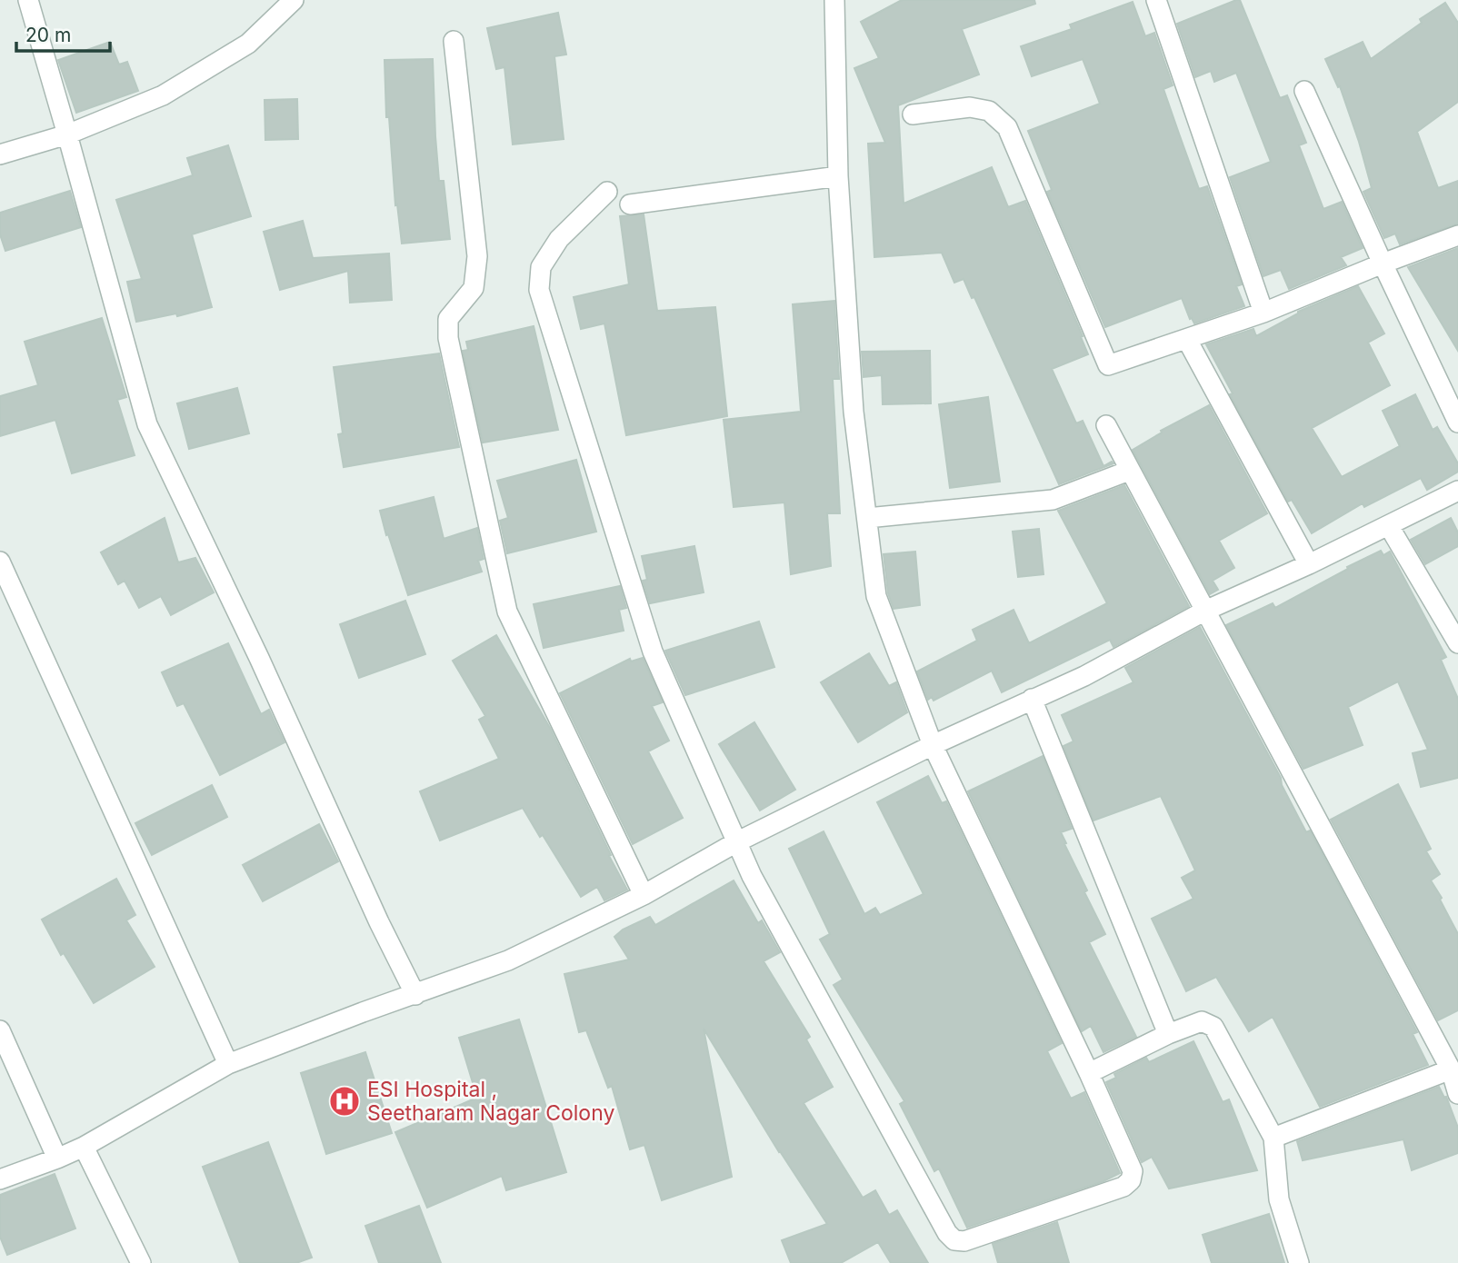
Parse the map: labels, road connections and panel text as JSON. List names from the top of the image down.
{
  "places": {
    "hospital": ["ESI Hospital , Seetharam Nagar Colony"]
  },
  "scale_bar": "20 m"
}
